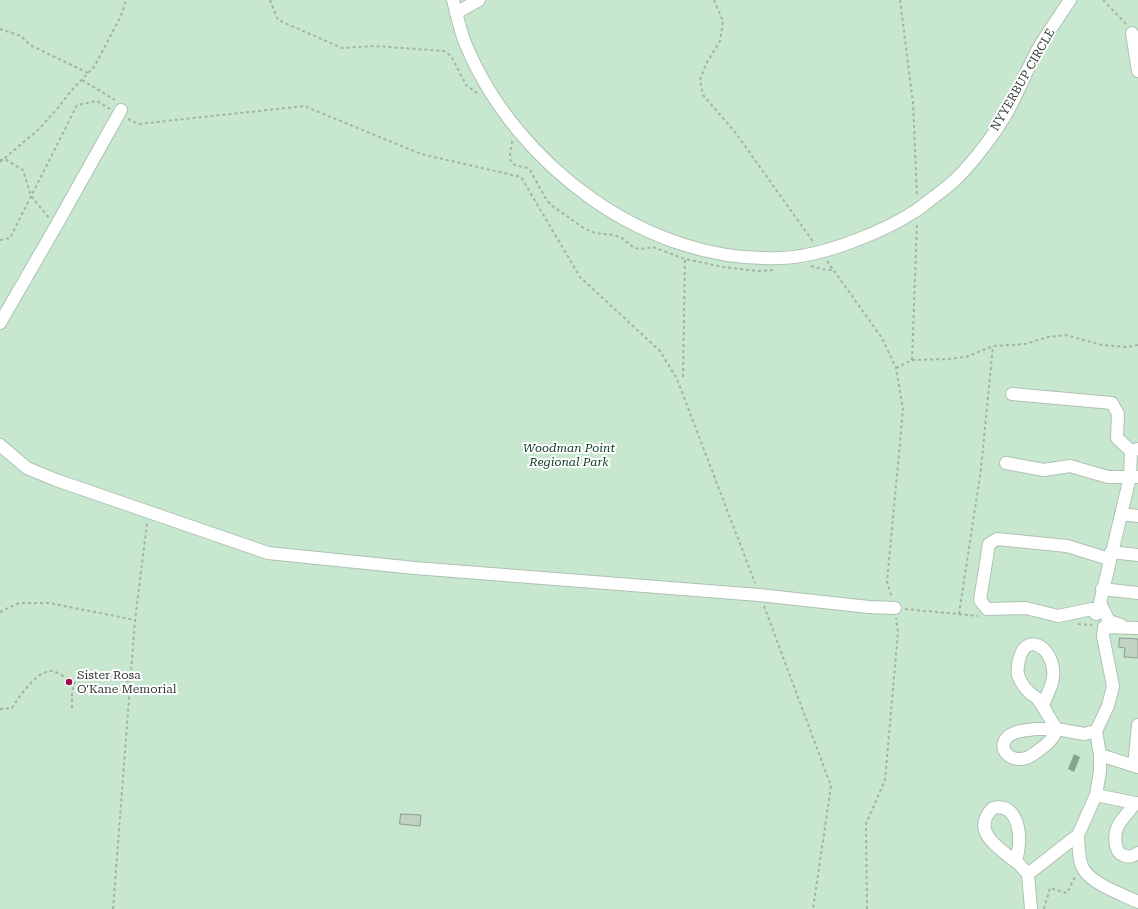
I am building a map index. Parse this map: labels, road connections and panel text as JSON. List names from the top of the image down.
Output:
{
  "streets": {
    "street": ["NYYERBUP CIRCLE"]
  },
  "parks": ["Woodman Point Regional Park"],
  "places": ["Sister Rosa O'Kane Memorial"]
}
